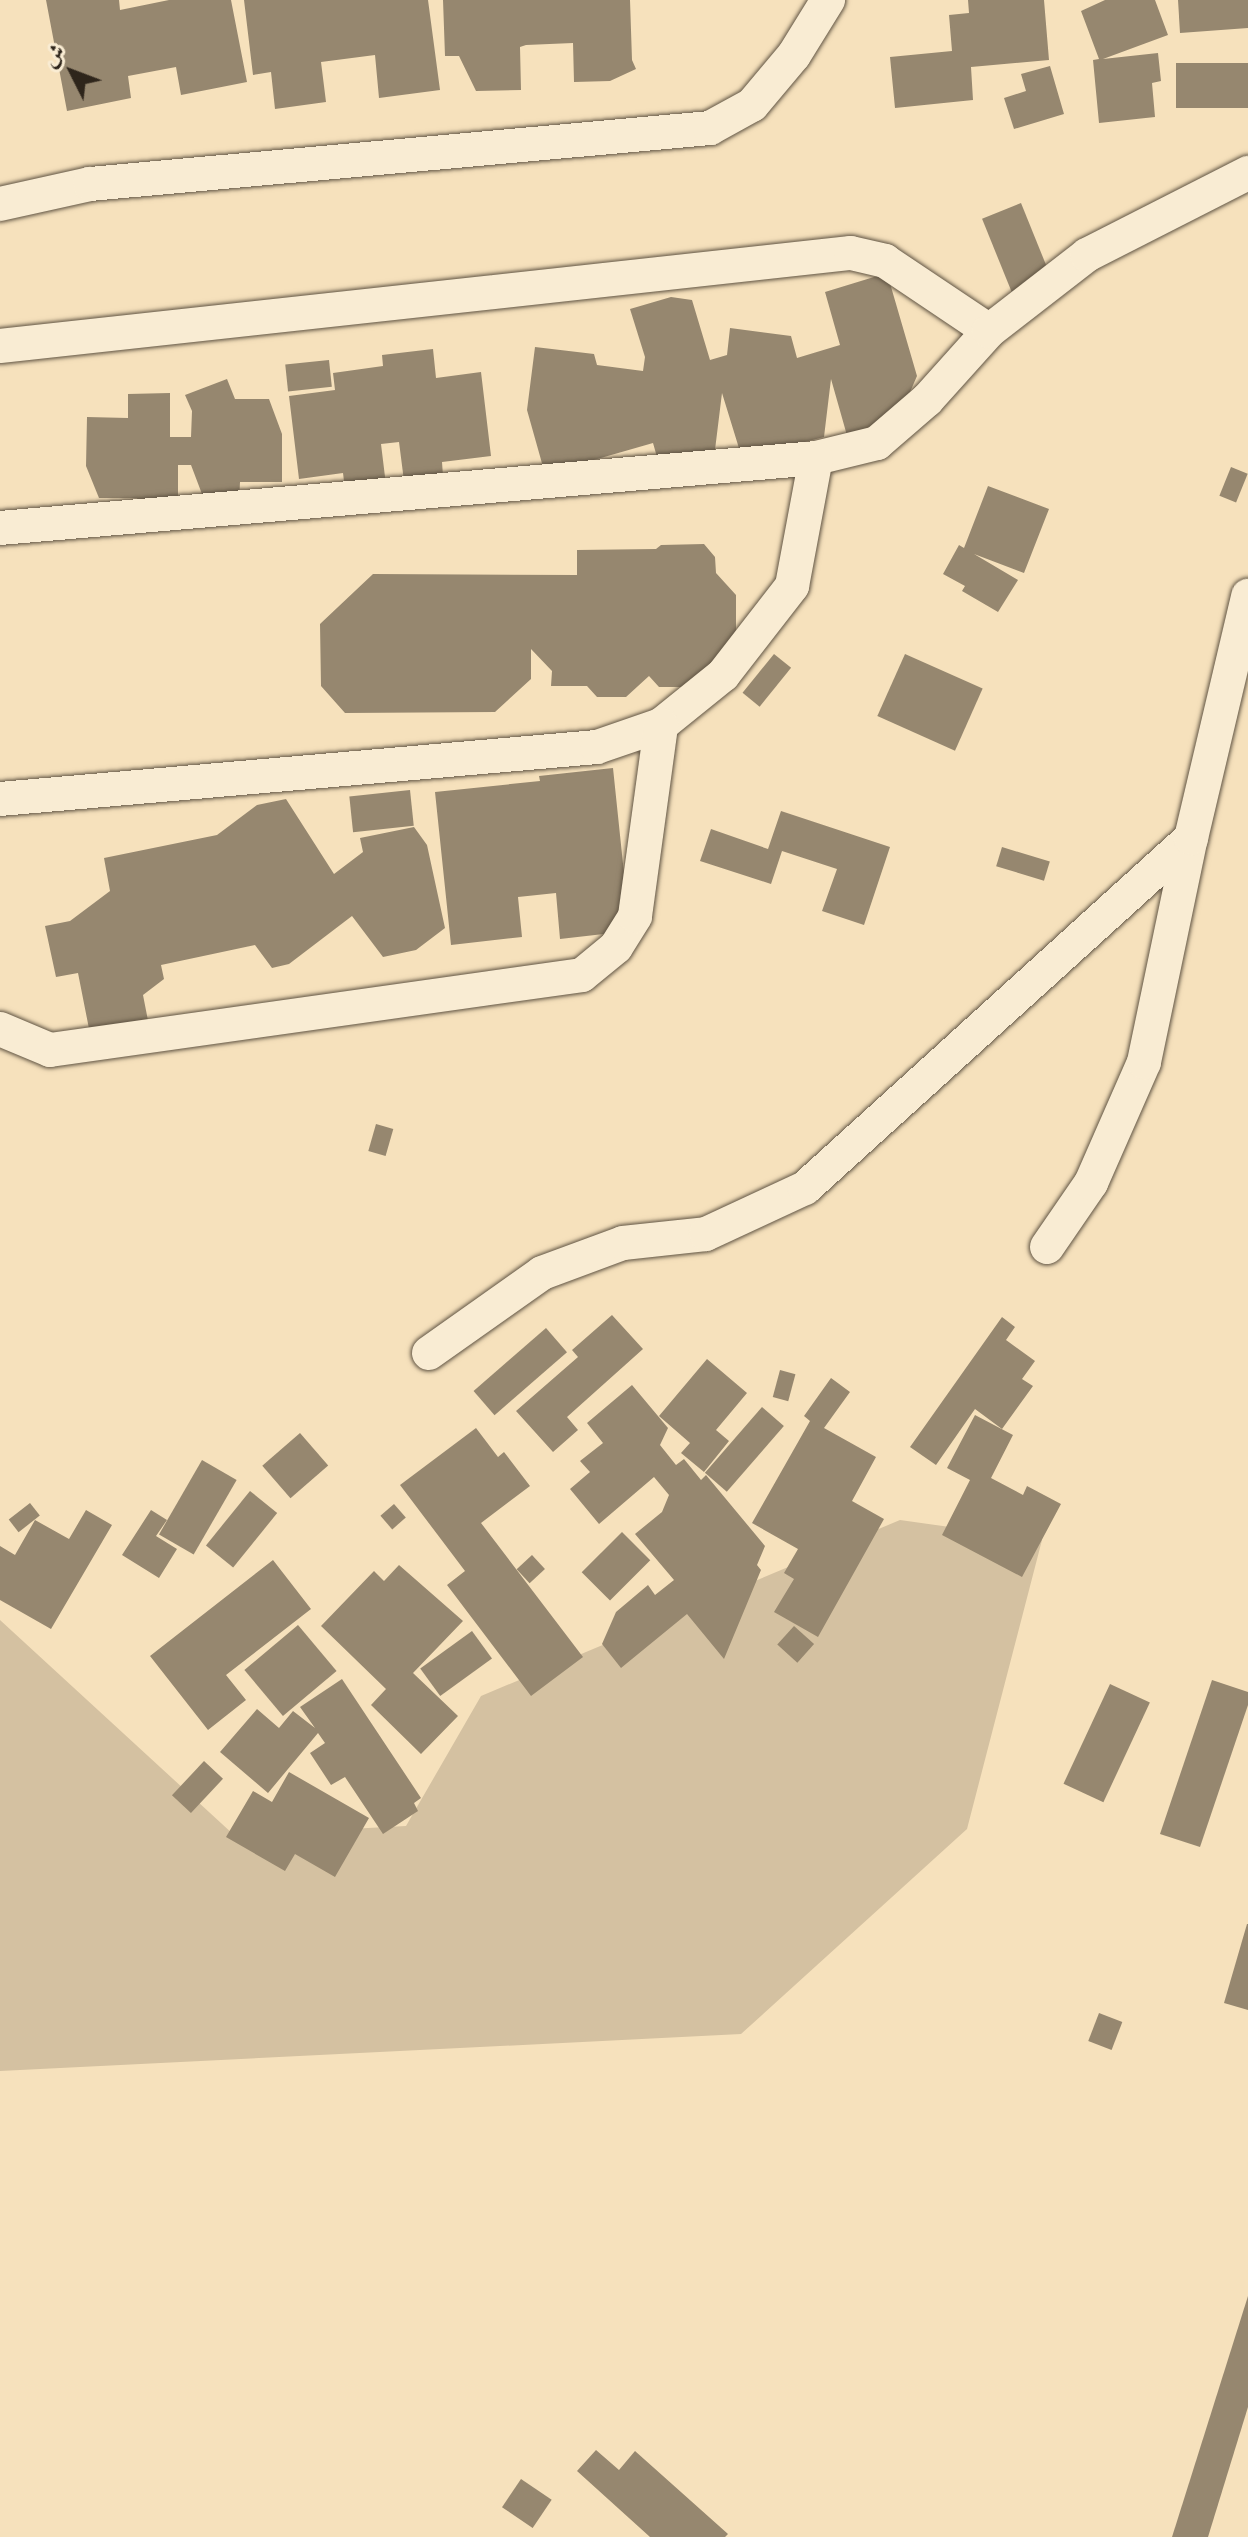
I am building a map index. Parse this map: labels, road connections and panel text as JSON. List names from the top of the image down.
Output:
{
  "north": "top left"
}
